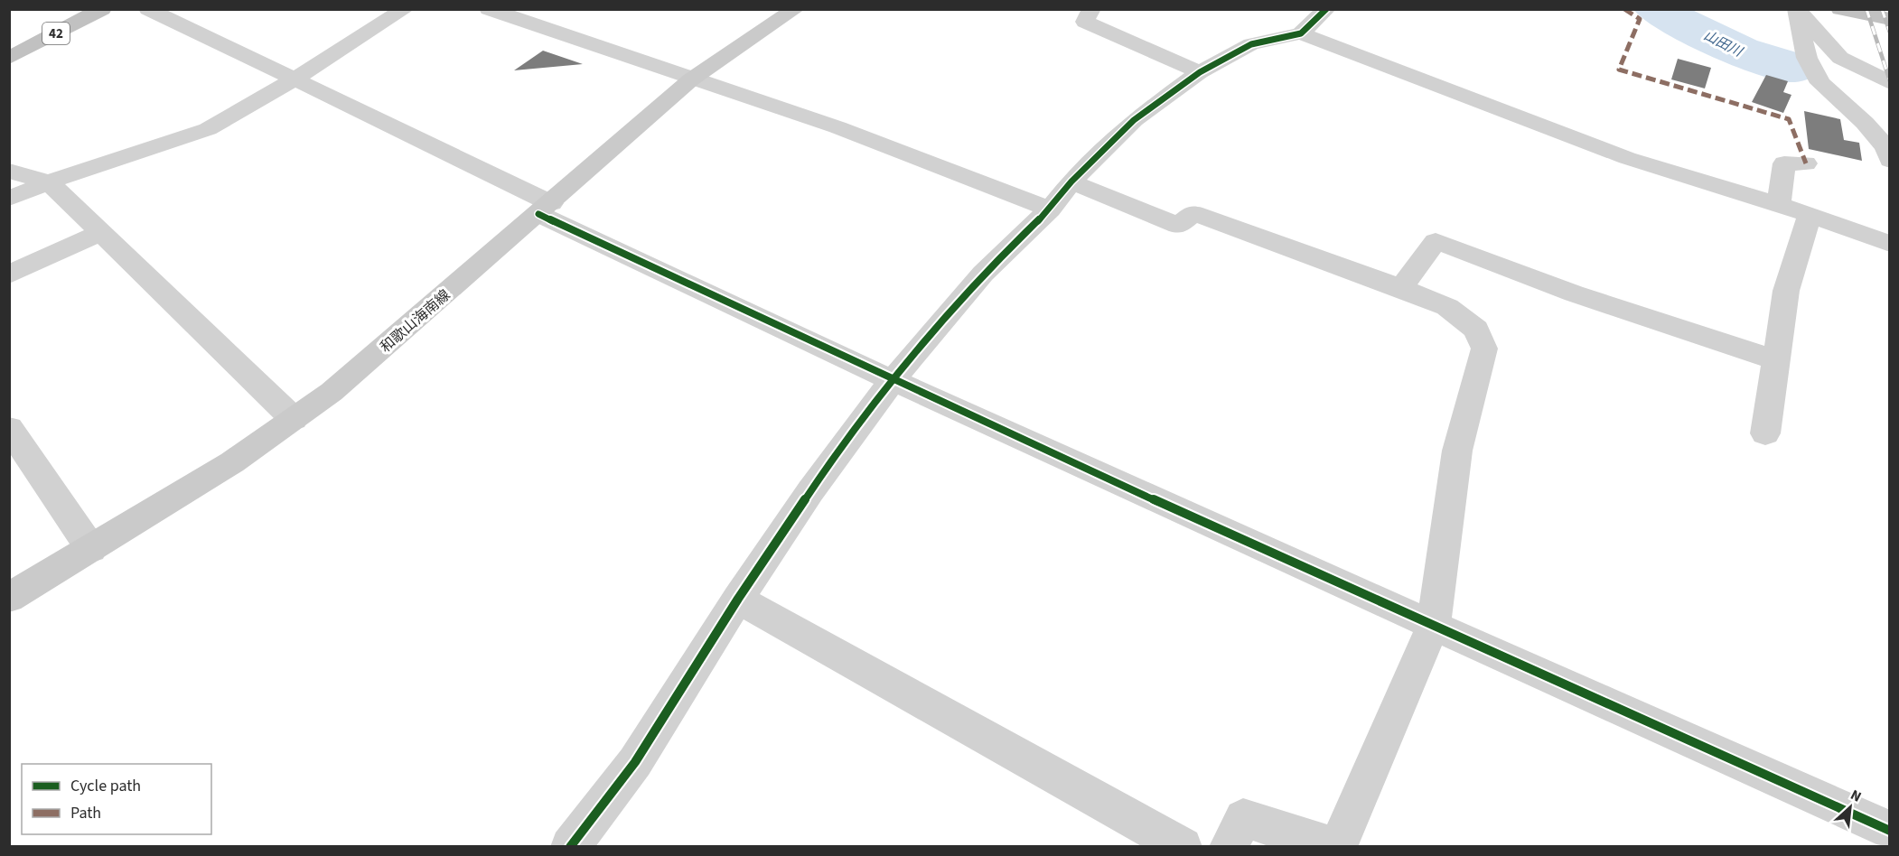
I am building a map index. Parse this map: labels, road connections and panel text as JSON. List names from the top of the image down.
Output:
{
  "streets": {
    "highway": ["42"],
    "main road": ["和歌山海南線"]
  },
  "water": ["山田川"],
  "legend": ["Cycle path", "Path"],
  "north": "top right"
}
